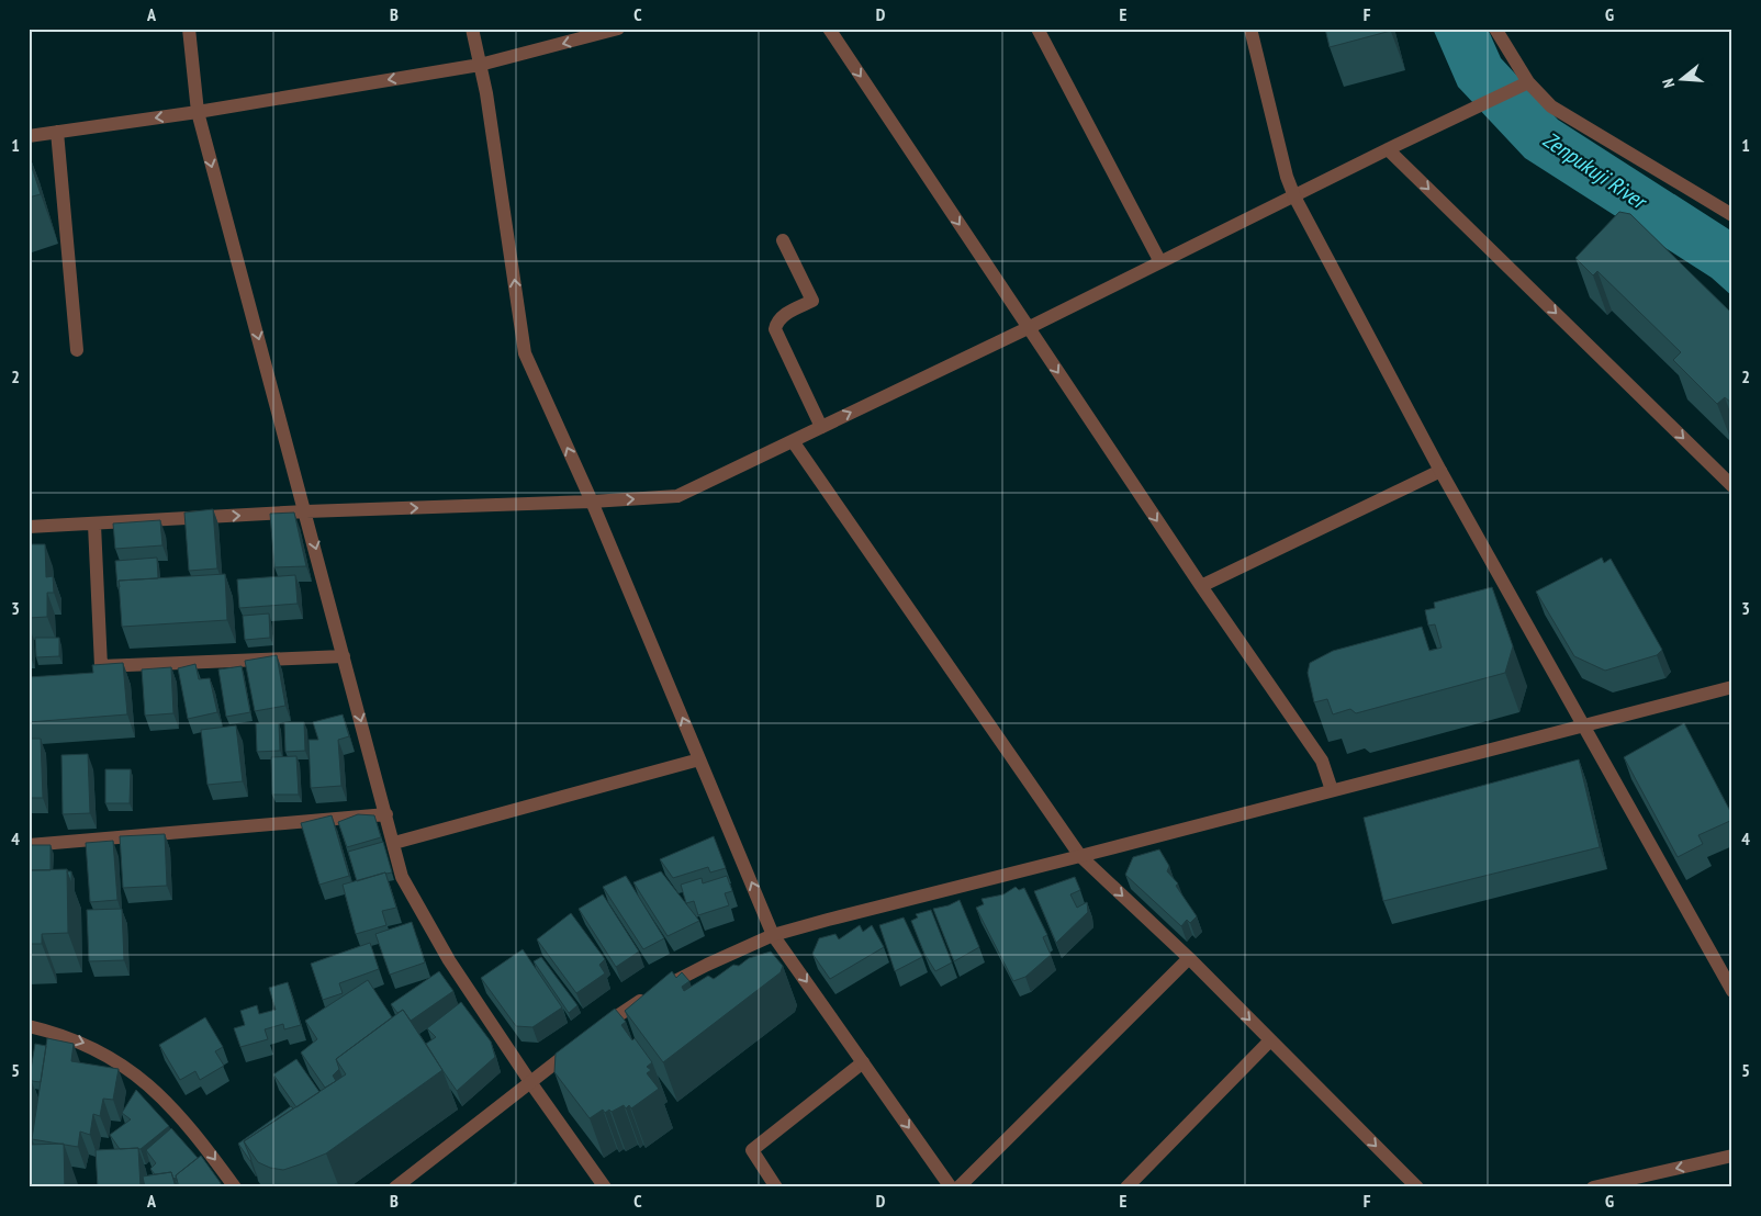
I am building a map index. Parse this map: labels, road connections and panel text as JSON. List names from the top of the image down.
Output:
{
  "water": ["Zenpukuji River"],
  "north": "left",
  "grid": {
    "columns": [
      "A",
      "B",
      "C",
      "D",
      "E",
      "F",
      "G"
    ],
    "rows": [
      "1",
      "2",
      "3",
      "4",
      "5"
    ]
  }
}
